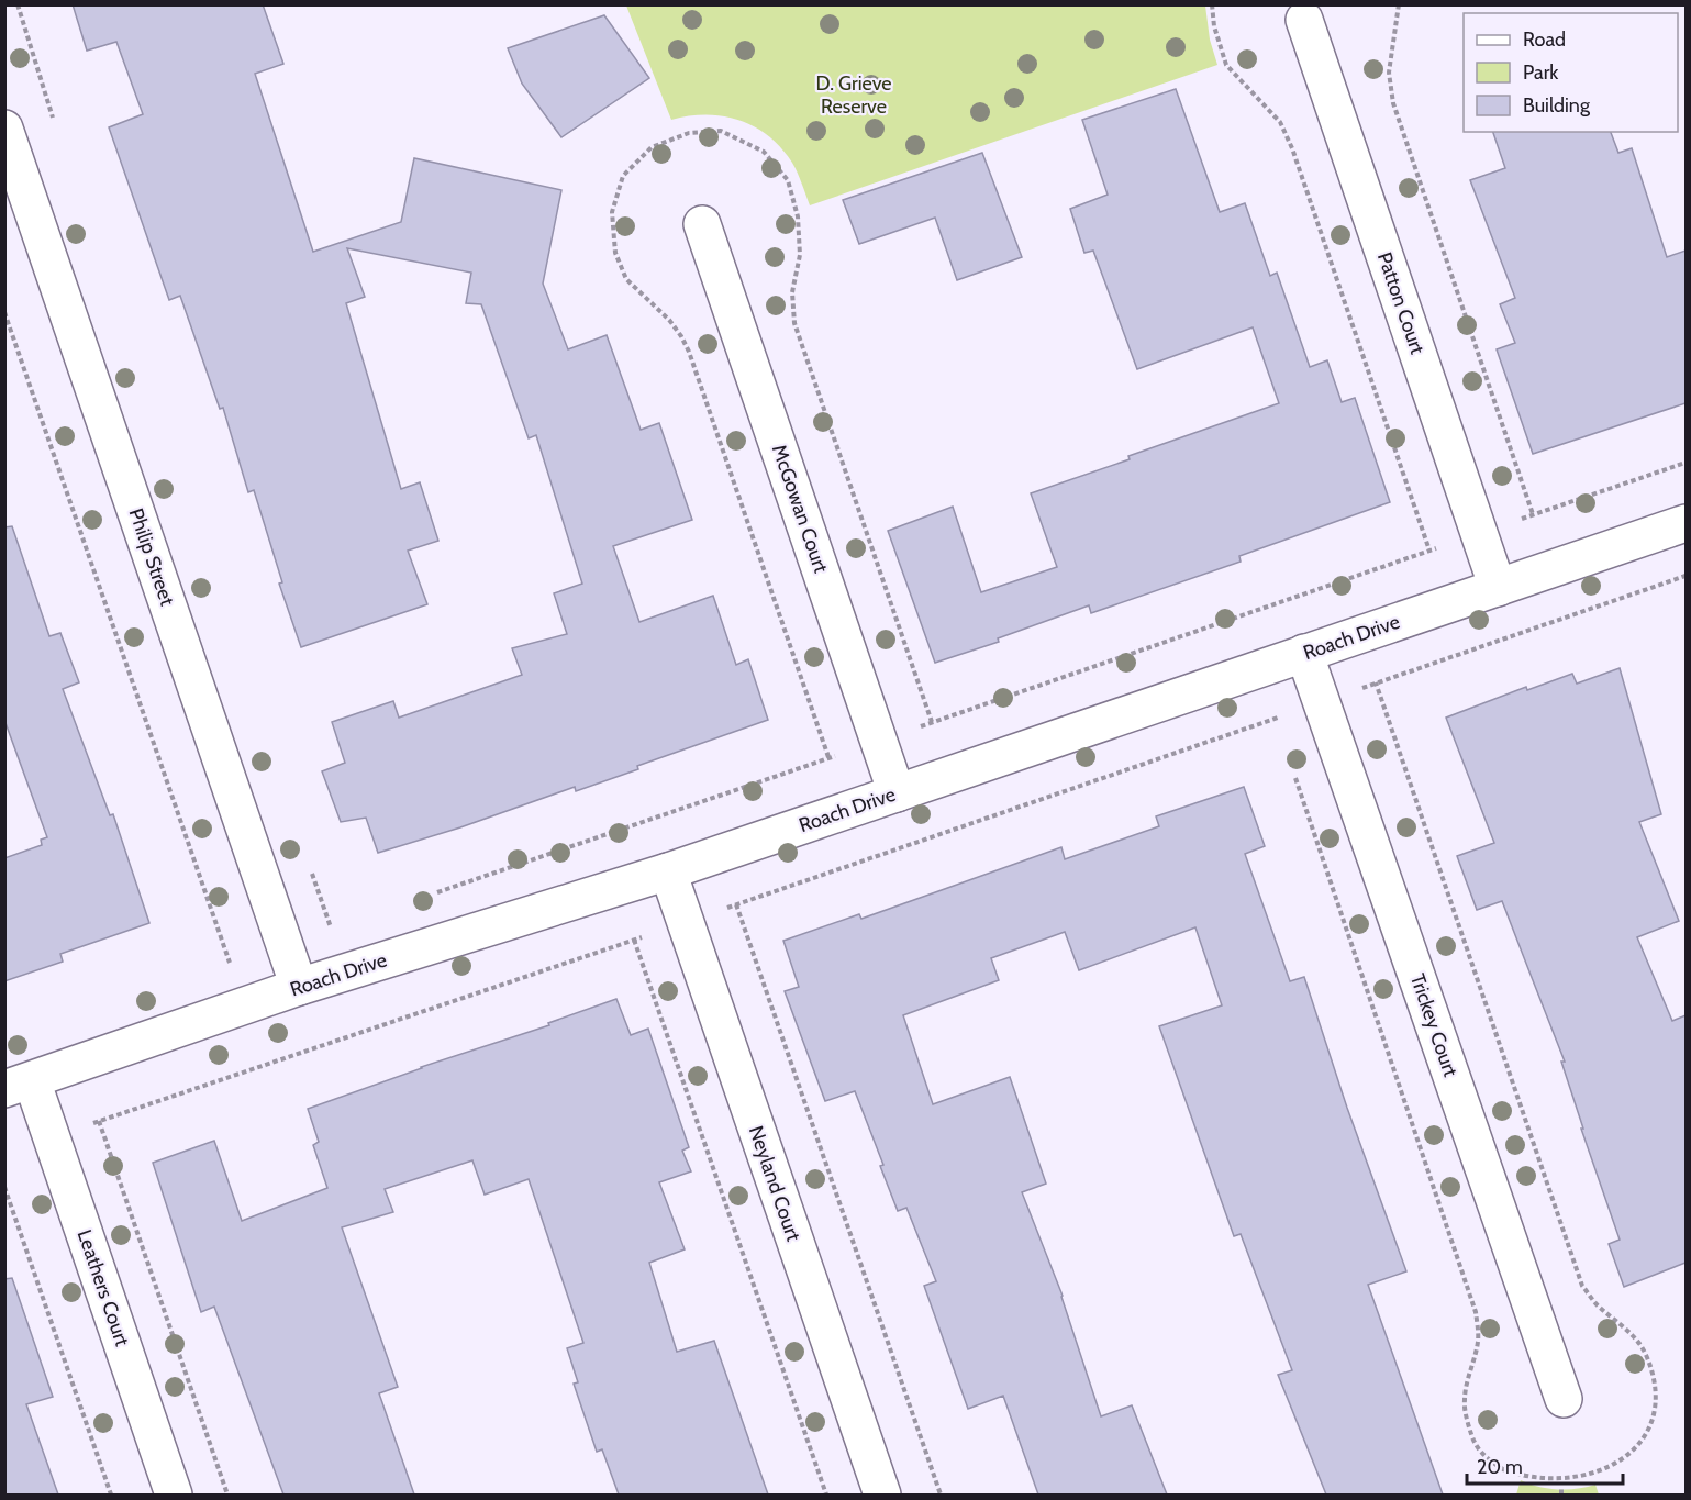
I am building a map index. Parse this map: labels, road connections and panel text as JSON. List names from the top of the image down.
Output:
{
  "streets": {
    "street": [
      "Patton Court",
      "McGowan Court",
      "Philip Street",
      "Roach Drive",
      "Trickey Court",
      "Neyland Court",
      "Leathers Court"
    ]
  },
  "crossings": [
    ["Patton Court", "Roach Drive"],
    ["McGowan Court", "Roach Drive"],
    ["Philip Street", "Roach Drive"],
    ["Roach Drive", "Trickey Court"],
    ["Roach Drive", "Neyland Court"],
    ["Roach Drive", "Leathers Court"]
  ],
  "parks": ["D. Grieve Reserve"],
  "legend": ["Road", "Park", "Building"],
  "scale_bar": "20 m"
}
